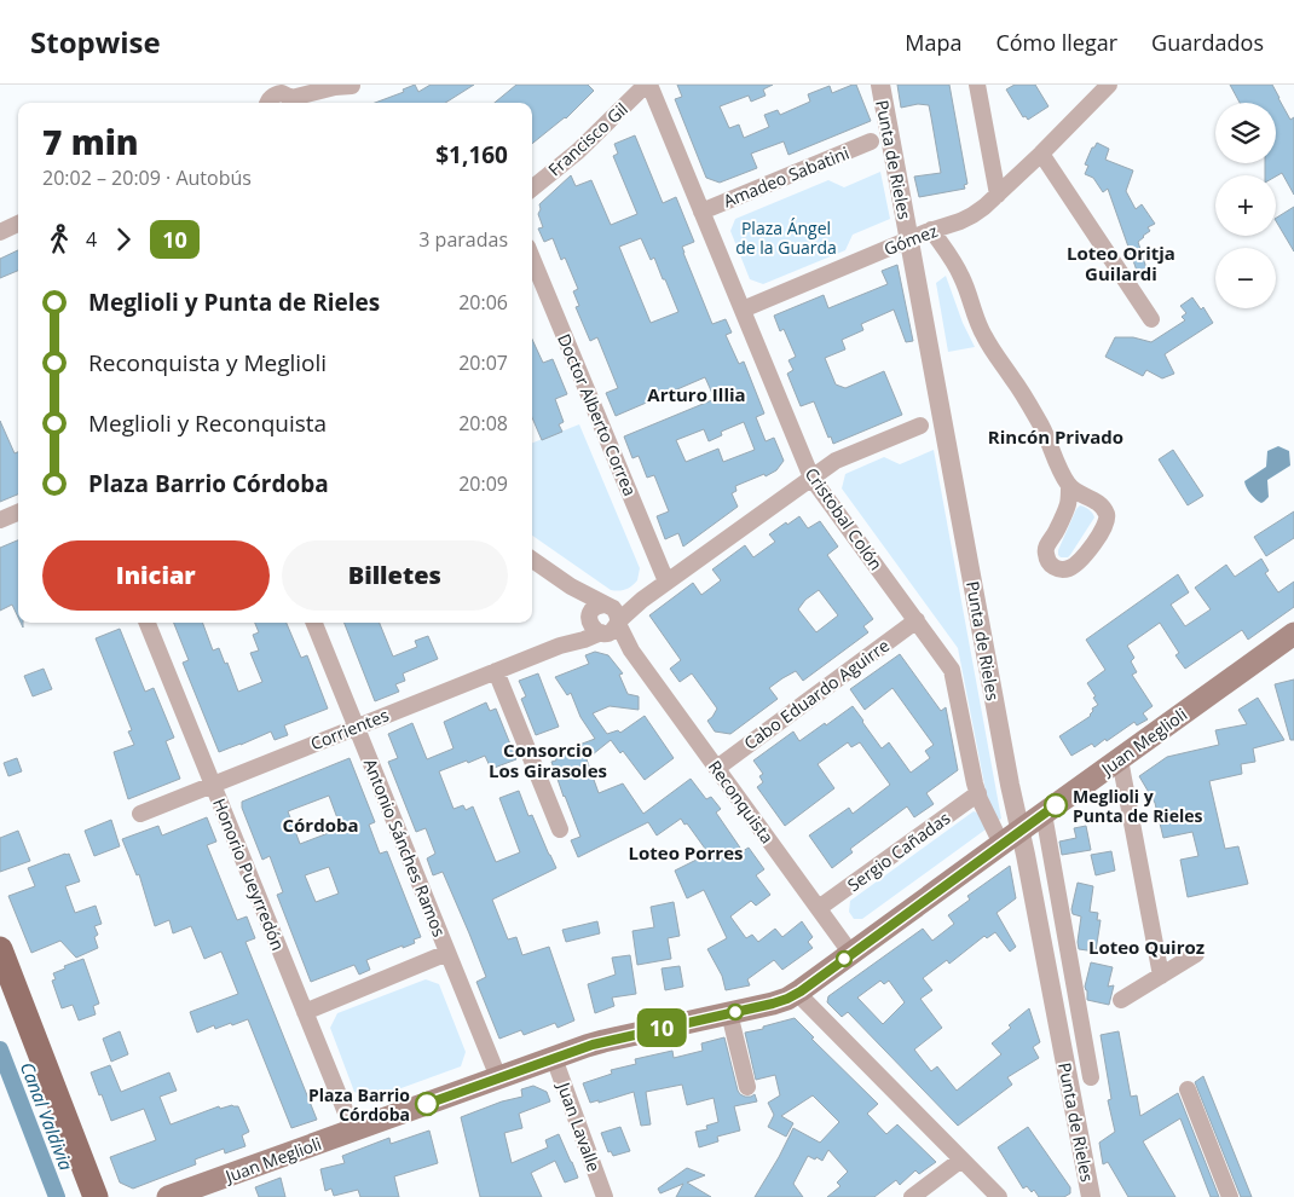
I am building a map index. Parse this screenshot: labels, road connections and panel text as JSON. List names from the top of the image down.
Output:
{
  "streets": {
    "main road": ["Juan Meglioli"],
    "street": [
      "Francisco Gil",
      "Punta de Rieles",
      "Amadeo Sabatini",
      "Gómez",
      "Doctor Alberto Correa",
      "Cristobal Colón",
      "Cabo Eduardo Aguirre",
      "Corrientes",
      "Reconquista",
      "Antonio Sánches Ramos",
      "Sergio Cañadas",
      "Honorio Pueyrredón",
      "Juan Lavalle"
    ]
  },
  "crossings": [
    ["Francisco Gil", "Cristobal Colón"],
    ["Punta de Rieles", "Gómez"],
    ["Punta de Rieles", "Juan Meglioli"],
    ["Amadeo Sabatini", "Cristobal Colón"],
    ["Gómez", "Cristobal Colón"],
    ["Doctor Alberto Correa", "Corrientes"],
    ["Cristobal Colón", "Cabo Eduardo Aguirre"],
    ["Cristobal Colón", "Corrientes"],
    ["Cristobal Colón", "Juan Meglioli"],
    ["Cristobal Colón", "Sergio Cañadas"],
    ["Cabo Eduardo Aguirre", "Reconquista"],
    ["Corrientes", "Reconquista"],
    ["Corrientes", "Antonio Sánches Ramos"],
    ["Corrientes", "Honorio Pueyrredón"],
    ["Juan Meglioli", "Reconquista"],
    ["Juan Meglioli", "Antonio Sánches Ramos"],
    ["Juan Meglioli", "Honorio Pueyrredón"],
    ["Juan Meglioli", "Juan Lavalle"],
    ["Reconquista", "Sergio Cañadas"]
  ],
  "districts": [
    "Loteo Oritja Guilardi",
    "Arturo Illia",
    "Rincón Privado",
    "Consorcio Los Girasoles",
    "Córdoba",
    "Loteo Porres",
    "Loteo Quiroz"
  ],
  "water": ["Canal Valdivia"],
  "parks": ["Plaza Ángel de la Guarda"],
  "places": ["Meglioli y Punta de Rieles", "Plaza Barrio Córdoba"],
  "lines": ["bus line 10"],
  "page": {
    "header": "Stopwise",
    "nav": ["Mapa", "Cómo llegar", "Guardados"],
    "on_map": "10",
    "map_buttons": ["+", "−"],
    "heading": ["7 min", "20:02 – 20:09 · Autobús", "$1,160"],
    "legs": ["4", "10", "3 paradas"],
    "list": [
      {
        "name": "Meglioli y Punta de Rieles",
        "value": "20:06"
      },
      {
        "name": "Reconquista y Meglioli",
        "value": "20:07"
      },
      {
        "name": "Meglioli y Reconquista",
        "value": "20:08"
      },
      {
        "name": "Plaza Barrio Córdoba",
        "value": "20:09"
      }
    ],
    "buttons": ["Iniciar", "Billetes"]
  }
}
